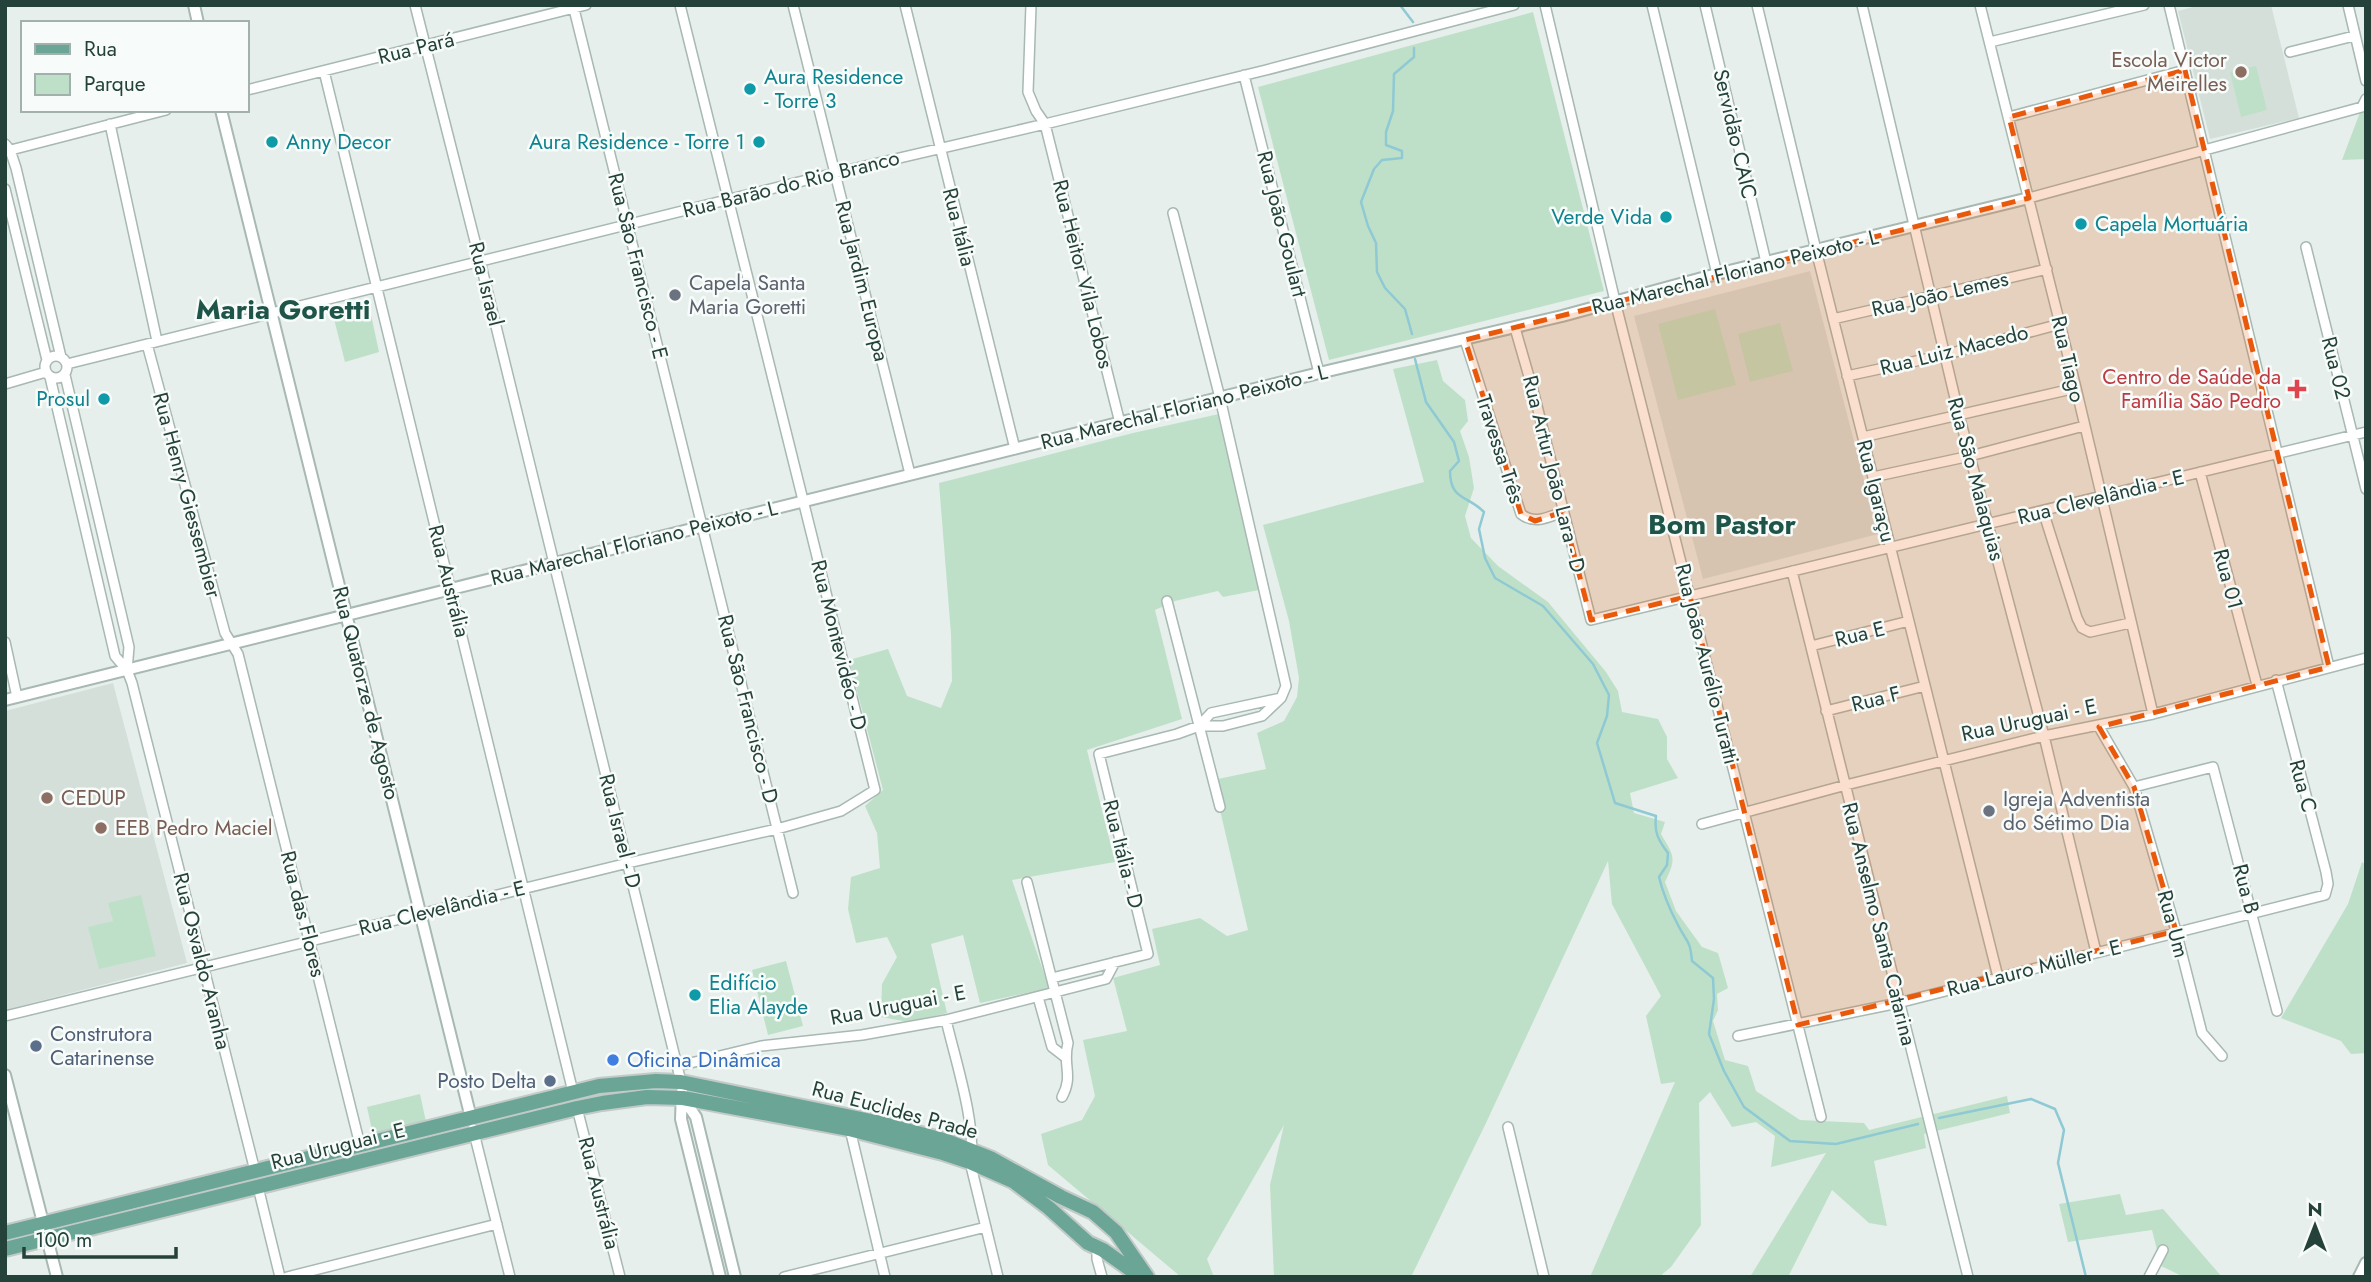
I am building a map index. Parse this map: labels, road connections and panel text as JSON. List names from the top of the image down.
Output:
{
  "streets": {
    "main road": ["Rua Uruguai - E", "Rua Euclides Prade"],
    "street": [
      "Rua Pará",
      "Servidão CAIC",
      "Rua Barão do Rio Branco",
      "Rua João Goulart",
      "Rua Itália",
      "Rua São Francisco - E",
      "Rua Marechal Floriano Peixoto - L",
      "Rua Heitor Vila Lobos",
      "Rua Jardim Europa",
      "Rua Israel",
      "Rua João Lemes",
      "Rua Luiz Macedo",
      "Rua Tiago",
      "Rua 02",
      "Travessa Três",
      "Rua Artur João Lara - D",
      "Rua São Malaquias",
      "Rua Igaraçu",
      "Rua Henry Giessembier",
      "Rua Clevelândia - E",
      "Rua 01",
      "Rua Austrália",
      "Rua E",
      "Rua Montevidéo - D",
      "Rua João Aurélio Turatti",
      "Rua Quatorze de Agosto",
      "Rua F",
      "Rua São Francisco - D",
      "Rua C",
      "Rua Israel - D",
      "Rua Itália - D",
      "Rua B",
      "Rua das Flores",
      "Rua Anselmo Santa Catarina",
      "Rua Um",
      "Rua Osvaldo Aranha",
      "Rua Lauro Müller - E"
    ]
  },
  "crossings": [
    ["Rua Pará", "Rua São Francisco - E"],
    ["Rua Pará", "Rua Israel"],
    ["Rua Pará", "Rua Austrália"],
    ["Servidão CAIC", "Rua Marechal Floriano Peixoto - L"],
    ["Rua Barão do Rio Branco", "Rua João Goulart"],
    ["Rua Barão do Rio Branco", "Rua Itália"],
    ["Rua Barão do Rio Branco", "Rua São Francisco - E"],
    ["Rua Barão do Rio Branco", "Rua Heitor Vila Lobos"],
    ["Rua Barão do Rio Branco", "Rua Jardim Europa"],
    ["Rua Barão do Rio Branco", "Rua Israel"],
    ["Rua Barão do Rio Branco", "Rua Henry Giessembier"],
    ["Rua Barão do Rio Branco", "Rua Austrália"],
    ["Rua Barão do Rio Branco", "Rua Montevidéo - D"],
    ["Rua Barão do Rio Branco", "Rua Quatorze de Agosto"],
    ["Rua Barão do Rio Branco", "Rua Osvaldo Aranha"],
    ["Rua João Goulart", "Rua Marechal Floriano Peixoto - L"],
    ["Rua Itália", "Rua Marechal Floriano Peixoto - L"],
    ["Rua São Francisco - E", "Rua Marechal Floriano Peixoto - L"],
    ["Rua São Francisco - E", "Rua São Francisco - D"],
    ["Rua Marechal Floriano Peixoto - L", "Rua Heitor Vila Lobos"],
    ["Rua Marechal Floriano Peixoto - L", "Rua Jardim Europa"],
    ["Rua Marechal Floriano Peixoto - L", "Rua Israel"],
    ["Rua Marechal Floriano Peixoto - L", "Rua Tiago"],
    ["Rua Marechal Floriano Peixoto - L", "Travessa Três"],
    ["Rua Marechal Floriano Peixoto - L", "Rua Artur João Lara - D"],
    ["Rua Marechal Floriano Peixoto - L", "Rua São Malaquias"],
    ["Rua Marechal Floriano Peixoto - L", "Rua Igaraçu"],
    ["Rua Marechal Floriano Peixoto - L", "Rua Henry Giessembier"],
    ["Rua Marechal Floriano Peixoto - L", "Rua Austrália"],
    ["Rua Marechal Floriano Peixoto - L", "Rua Montevidéo - D"],
    ["Rua Marechal Floriano Peixoto - L", "Rua João Aurélio Turatti"],
    ["Rua Marechal Floriano Peixoto - L", "Rua Quatorze de Agosto"],
    ["Rua Marechal Floriano Peixoto - L", "Rua São Francisco - D"],
    ["Rua Marechal Floriano Peixoto - L", "Rua Israel - D"],
    ["Rua Marechal Floriano Peixoto - L", "Rua das Flores"],
    ["Rua Marechal Floriano Peixoto - L", "Rua Osvaldo Aranha"],
    ["Rua Israel", "Rua Israel - D"],
    ["Rua João Lemes", "Rua Tiago"],
    ["Rua João Lemes", "Rua São Malaquias"],
    ["Rua João Lemes", "Rua Igaraçu"],
    ["Rua Luiz Macedo", "Rua Tiago"],
    ["Rua Luiz Macedo", "Rua São Malaquias"],
    ["Rua Luiz Macedo", "Rua Igaraçu"],
    ["Rua Tiago", "Rua Clevelândia - E"],
    ["Rua Tiago", "Rua Uruguai - E"],
    ["Rua 02", "Rua Clevelândia - E"],
    ["Travessa Três", "Rua Artur João Lara - D"],
    ["Rua Artur João Lara - D", "Rua Clevelândia - E"],
    ["Rua São Malaquias", "Rua Clevelândia - E"],
    ["Rua São Malaquias", "Rua Uruguai - E"],
    ["Rua São Malaquias", "Rua Lauro Müller - E"],
    ["Rua Igaraçu", "Rua Clevelândia - E"],
    ["Rua Igaraçu", "Rua E"],
    ["Rua Igaraçu", "Rua F"],
    ["Rua Igaraçu", "Rua Uruguai - E"],
    ["Rua Igaraçu", "Rua Lauro Müller - E"],
    ["Rua Henry Giessembier", "Rua das Flores"],
    ["Rua Clevelândia - E", "Rua 01"],
    ["Rua Clevelândia - E", "Rua Austrália"],
    ["Rua Clevelândia - E", "Rua Montevidéo - D"],
    ["Rua Clevelândia - E", "Rua João Aurélio Turatti"],
    ["Rua Clevelândia - E", "Rua Quatorze de Agosto"],
    ["Rua Clevelândia - E", "Rua São Francisco - D"],
    ["Rua Clevelândia - E", "Rua Israel - D"],
    ["Rua Clevelândia - E", "Rua das Flores"],
    ["Rua Clevelândia - E", "Rua Anselmo Santa Catarina"],
    ["Rua Clevelândia - E", "Rua Osvaldo Aranha"],
    ["Rua 01", "Rua Uruguai - E"],
    ["Rua Austrália", "Rua Uruguai - E"],
    ["Rua E", "Rua Anselmo Santa Catarina"],
    ["Rua João Aurélio Turatti", "Rua Uruguai - E"],
    ["Rua João Aurélio Turatti", "Rua Lauro Müller - E"],
    ["Rua Quatorze de Agosto", "Rua Uruguai - E"],
    ["Rua F", "Rua Anselmo Santa Catarina"],
    ["Rua Uruguai - E", "Rua C"],
    ["Rua Uruguai - E", "Rua Israel - D"],
    ["Rua Uruguai - E", "Rua Itália - D"],
    ["Rua Uruguai - E", "Rua das Flores"],
    ["Rua Uruguai - E", "Rua Anselmo Santa Catarina"],
    ["Rua Uruguai - E", "Rua Um"],
    ["Rua Uruguai - E", "Rua Osvaldo Aranha"],
    ["Rua Uruguai - E", "Rua Euclides Prade"],
    ["Rua C", "Rua Lauro Müller - E"],
    ["Rua Israel - D", "Rua Euclides Prade"],
    ["Rua B", "Rua Um"],
    ["Rua B", "Rua Lauro Müller - E"],
    ["Rua Anselmo Santa Catarina", "Rua Lauro Müller - E"],
    ["Rua Um", "Rua Lauro Müller - E"]
  ],
  "districts": ["Maria Goretti", "Bom Pastor"],
  "places": {
    "other": [
      "Escola Victor Meirelles",
      "Aura Residence - Torre 3",
      "Anny Decor",
      "Aura Residence - Torre 1",
      "Verde Vida",
      "Capela Mortuária",
      "Capela Santa Maria Goretti",
      "Prosul",
      "CEDUP",
      "Igreja Adventista do Sétimo Dia",
      "EEB Pedro Maciel",
      "Edifício Elia Alayde",
      "Construtora Catarinense",
      "Oficina Dinâmica",
      "Posto Delta"
    ],
    "health": ["Centro de Saúde da Família São Pedro"]
  },
  "legend": ["Rua", "Parque"],
  "scale_bar": "100 m",
  "north": "top"
}
